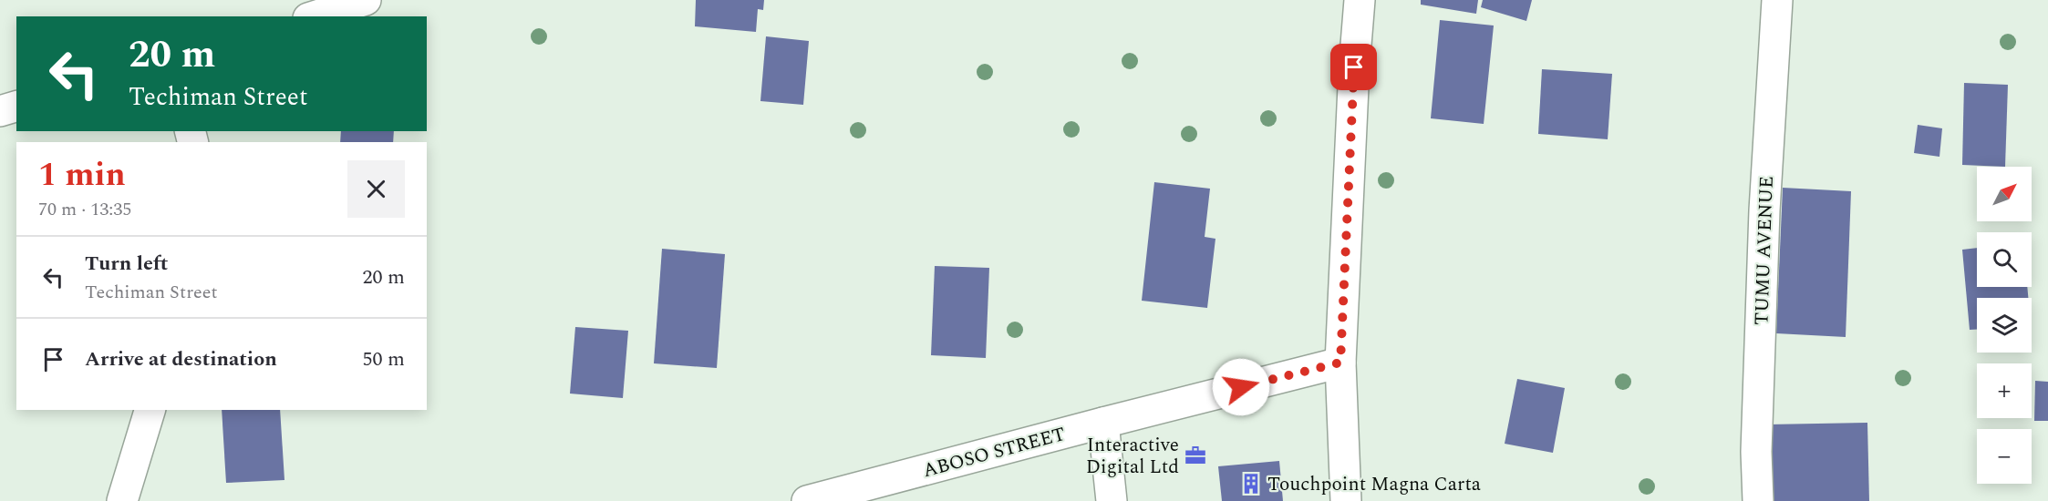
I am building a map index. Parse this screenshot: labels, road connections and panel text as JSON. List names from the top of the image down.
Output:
{
  "streets": {
    "street": ["TUMU AVENUE", "ABOSO STREET"]
  },
  "places": {
    "office": ["Interactive Digital Ltd"],
    "building": ["Touchpoint Magna Carta"]
  },
  "north": "top right",
  "page": {
    "turn": ["20 m", "Techiman Street"],
    "heading": ["1 min", "70 m · 13:35"],
    "map_buttons": ["+", "−"],
    "list": [
      {
        "name": "Turn left",
        "note": "Techiman Street",
        "value": "20 m"
      },
      {
        "name": "Arrive at destination",
        "value": "50 m"
      }
    ]
  }
}
